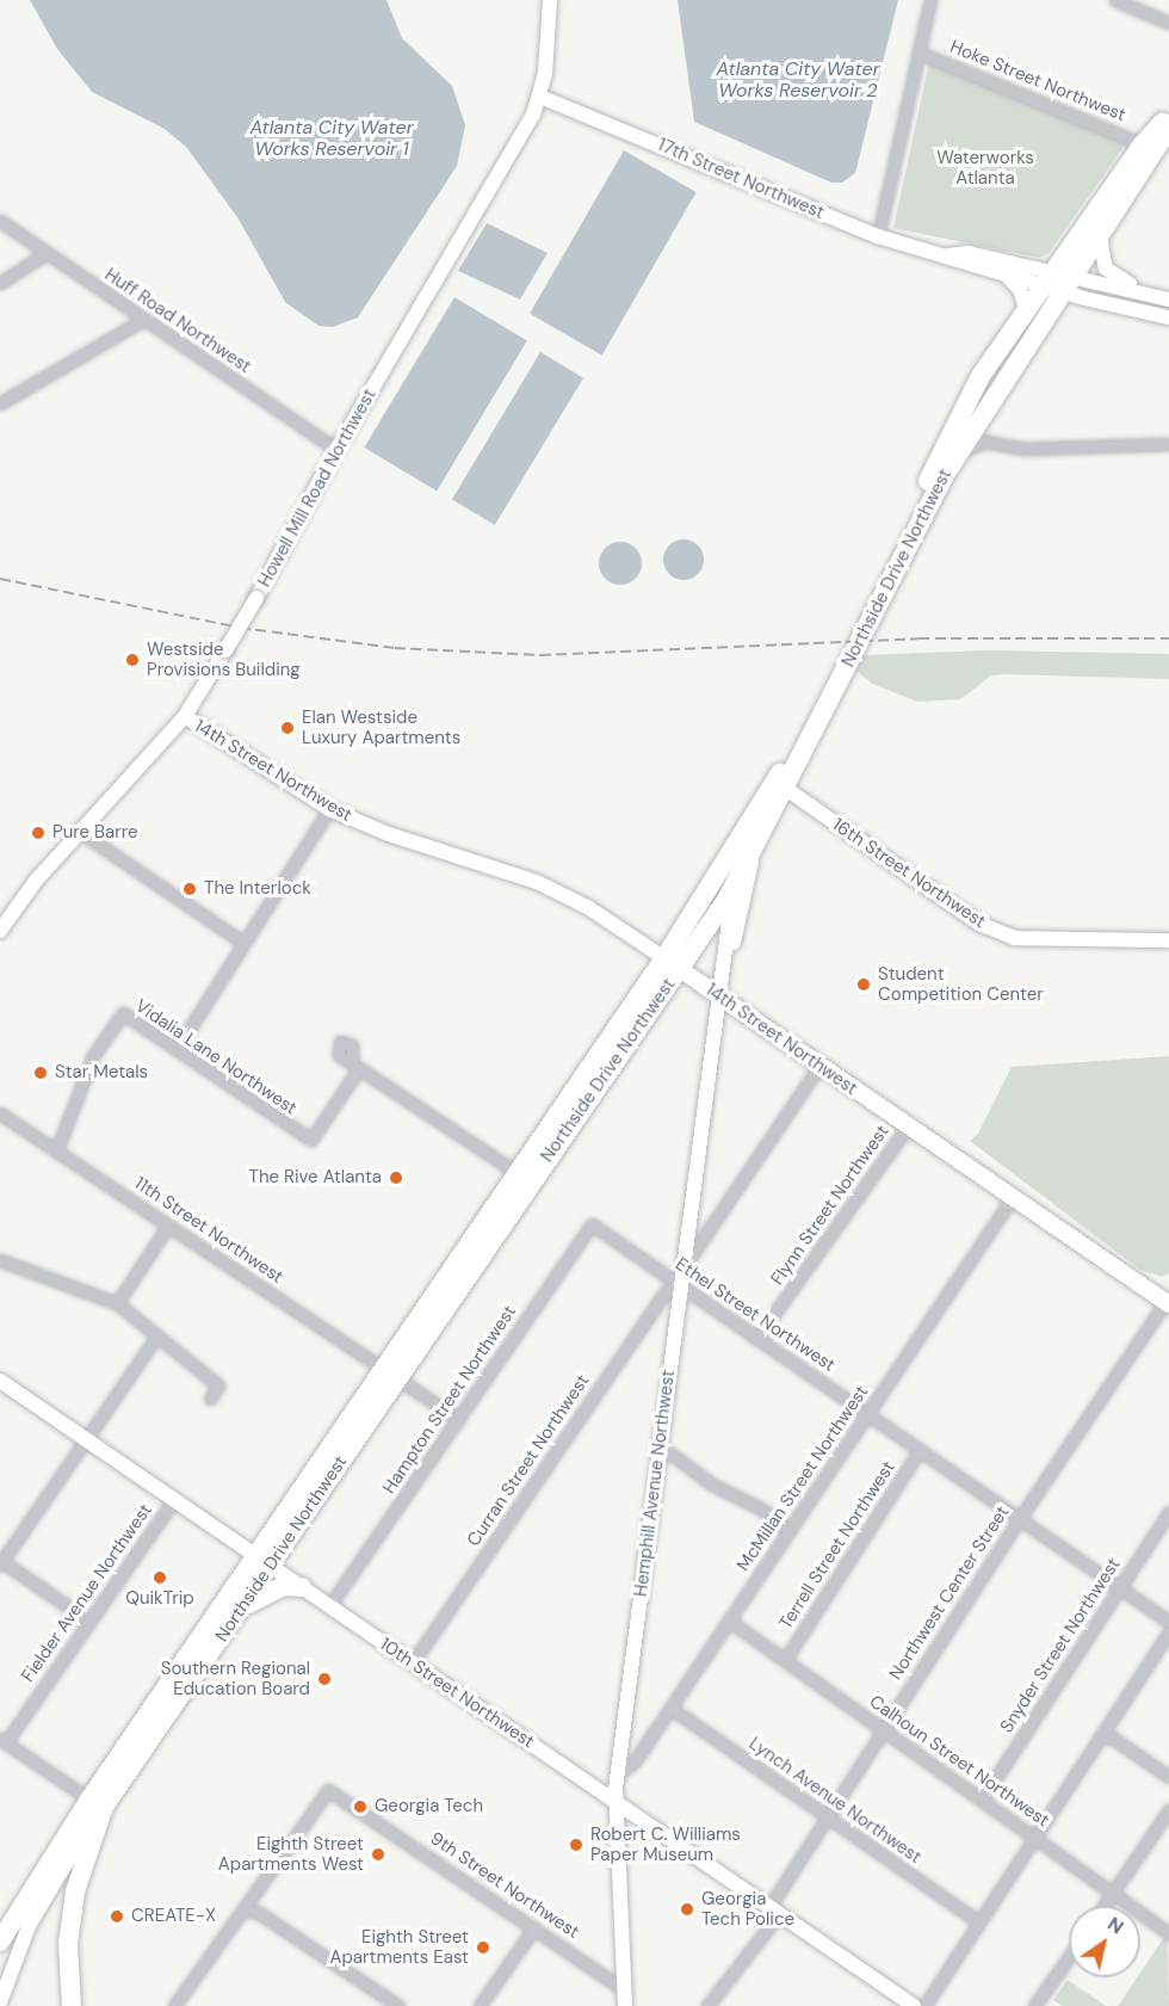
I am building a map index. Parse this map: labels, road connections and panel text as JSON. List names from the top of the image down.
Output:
{
  "streets": {
    "highway": ["Northside Drive Northwest"],
    "main road": ["14th Street Northwest"],
    "street": [
      "Hoke Street Northwest",
      "17th Street Northwest",
      "Huff Road Northwest",
      "Howell Mill Road Northwest",
      "16th Street Northwest",
      "Vidalia Lane Northwest",
      "Flynn Street Northwest",
      "11th Street Northwest",
      "Ethel Street Northwest",
      "Hampton Street Northwest",
      "Curran Street Northwest",
      "McMillan Street Northwest",
      "Hemphill Avenue Northwest",
      "Terrell Street Northwest",
      "Fielder Avenue Northwest",
      "Northwest Center Street",
      "Snyder Street Northwest",
      "10th Street Northwest",
      "Calhoun Street Northwest",
      "Lynch Avenue Northwest",
      "9th Street Northwest"
    ]
  },
  "crossings": [
    ["Hoke Street Northwest", "Northside Drive Northwest"],
    ["17th Street Northwest", "Howell Mill Road Northwest"],
    ["17th Street Northwest", "Northside Drive Northwest"],
    ["Huff Road Northwest", "Howell Mill Road Northwest"],
    ["Howell Mill Road Northwest", "14th Street Northwest"],
    ["Northside Drive Northwest", "14th Street Northwest"],
    ["Northside Drive Northwest", "16th Street Northwest"],
    ["Northside Drive Northwest", "Vidalia Lane Northwest"],
    ["Northside Drive Northwest", "11th Street Northwest"],
    ["Northside Drive Northwest", "Hemphill Avenue Northwest"],
    ["Northside Drive Northwest", "10th Street Northwest"],
    ["14th Street Northwest", "Flynn Street Northwest"],
    ["14th Street Northwest", "McMillan Street Northwest"],
    ["14th Street Northwest", "Hemphill Avenue Northwest"],
    ["14th Street Northwest", "Northwest Center Street"],
    ["Vidalia Lane Northwest", "11th Street Northwest"],
    ["Flynn Street Northwest", "Ethel Street Northwest"],
    ["11th Street Northwest", "Hampton Street Northwest"],
    ["Ethel Street Northwest", "Hampton Street Northwest"],
    ["Ethel Street Northwest", "Curran Street Northwest"],
    ["Ethel Street Northwest", "McMillan Street Northwest"],
    ["Ethel Street Northwest", "Hemphill Avenue Northwest"],
    ["Ethel Street Northwest", "Terrell Street Northwest"],
    ["Ethel Street Northwest", "Northwest Center Street"],
    ["Ethel Street Northwest", "Snyder Street Northwest"],
    ["Hampton Street Northwest", "10th Street Northwest"],
    ["Curran Street Northwest", "Hemphill Avenue Northwest"],
    ["Curran Street Northwest", "10th Street Northwest"],
    ["McMillan Street Northwest", "Hemphill Avenue Northwest"],
    ["McMillan Street Northwest", "Calhoun Street Northwest"],
    ["McMillan Street Northwest", "Lynch Avenue Northwest"],
    ["Hemphill Avenue Northwest", "10th Street Northwest"],
    ["Hemphill Avenue Northwest", "9th Street Northwest"],
    ["Terrell Street Northwest", "Calhoun Street Northwest"],
    ["Fielder Avenue Northwest", "10th Street Northwest"],
    ["Northwest Center Street", "10th Street Northwest"],
    ["Northwest Center Street", "Calhoun Street Northwest"],
    ["Northwest Center Street", "Lynch Avenue Northwest"],
    ["Snyder Street Northwest", "Calhoun Street Northwest"]
  ],
  "water": ["Atlanta City Water Works Reservoir 2", "Atlanta City Water Works Reservoir 1"],
  "parks": ["Waterworks Atlanta"],
  "places": [
    "Westside Provisions Building",
    "Elan Westside Luxury Apartments",
    "Pure Barre",
    "The Interlock",
    "Student Competition Center",
    "Star Metals",
    "The Rive Atlanta",
    "QuikTrip",
    "Southern Regional Education Board",
    "Georgia Tech",
    "Robert C. Williams Paper Museum",
    "Eighth Street Apartments West",
    "Georgia Tech Police",
    "CREATE-X",
    "Eighth Street Apartments East"
  ],
  "north": "top right"
}
